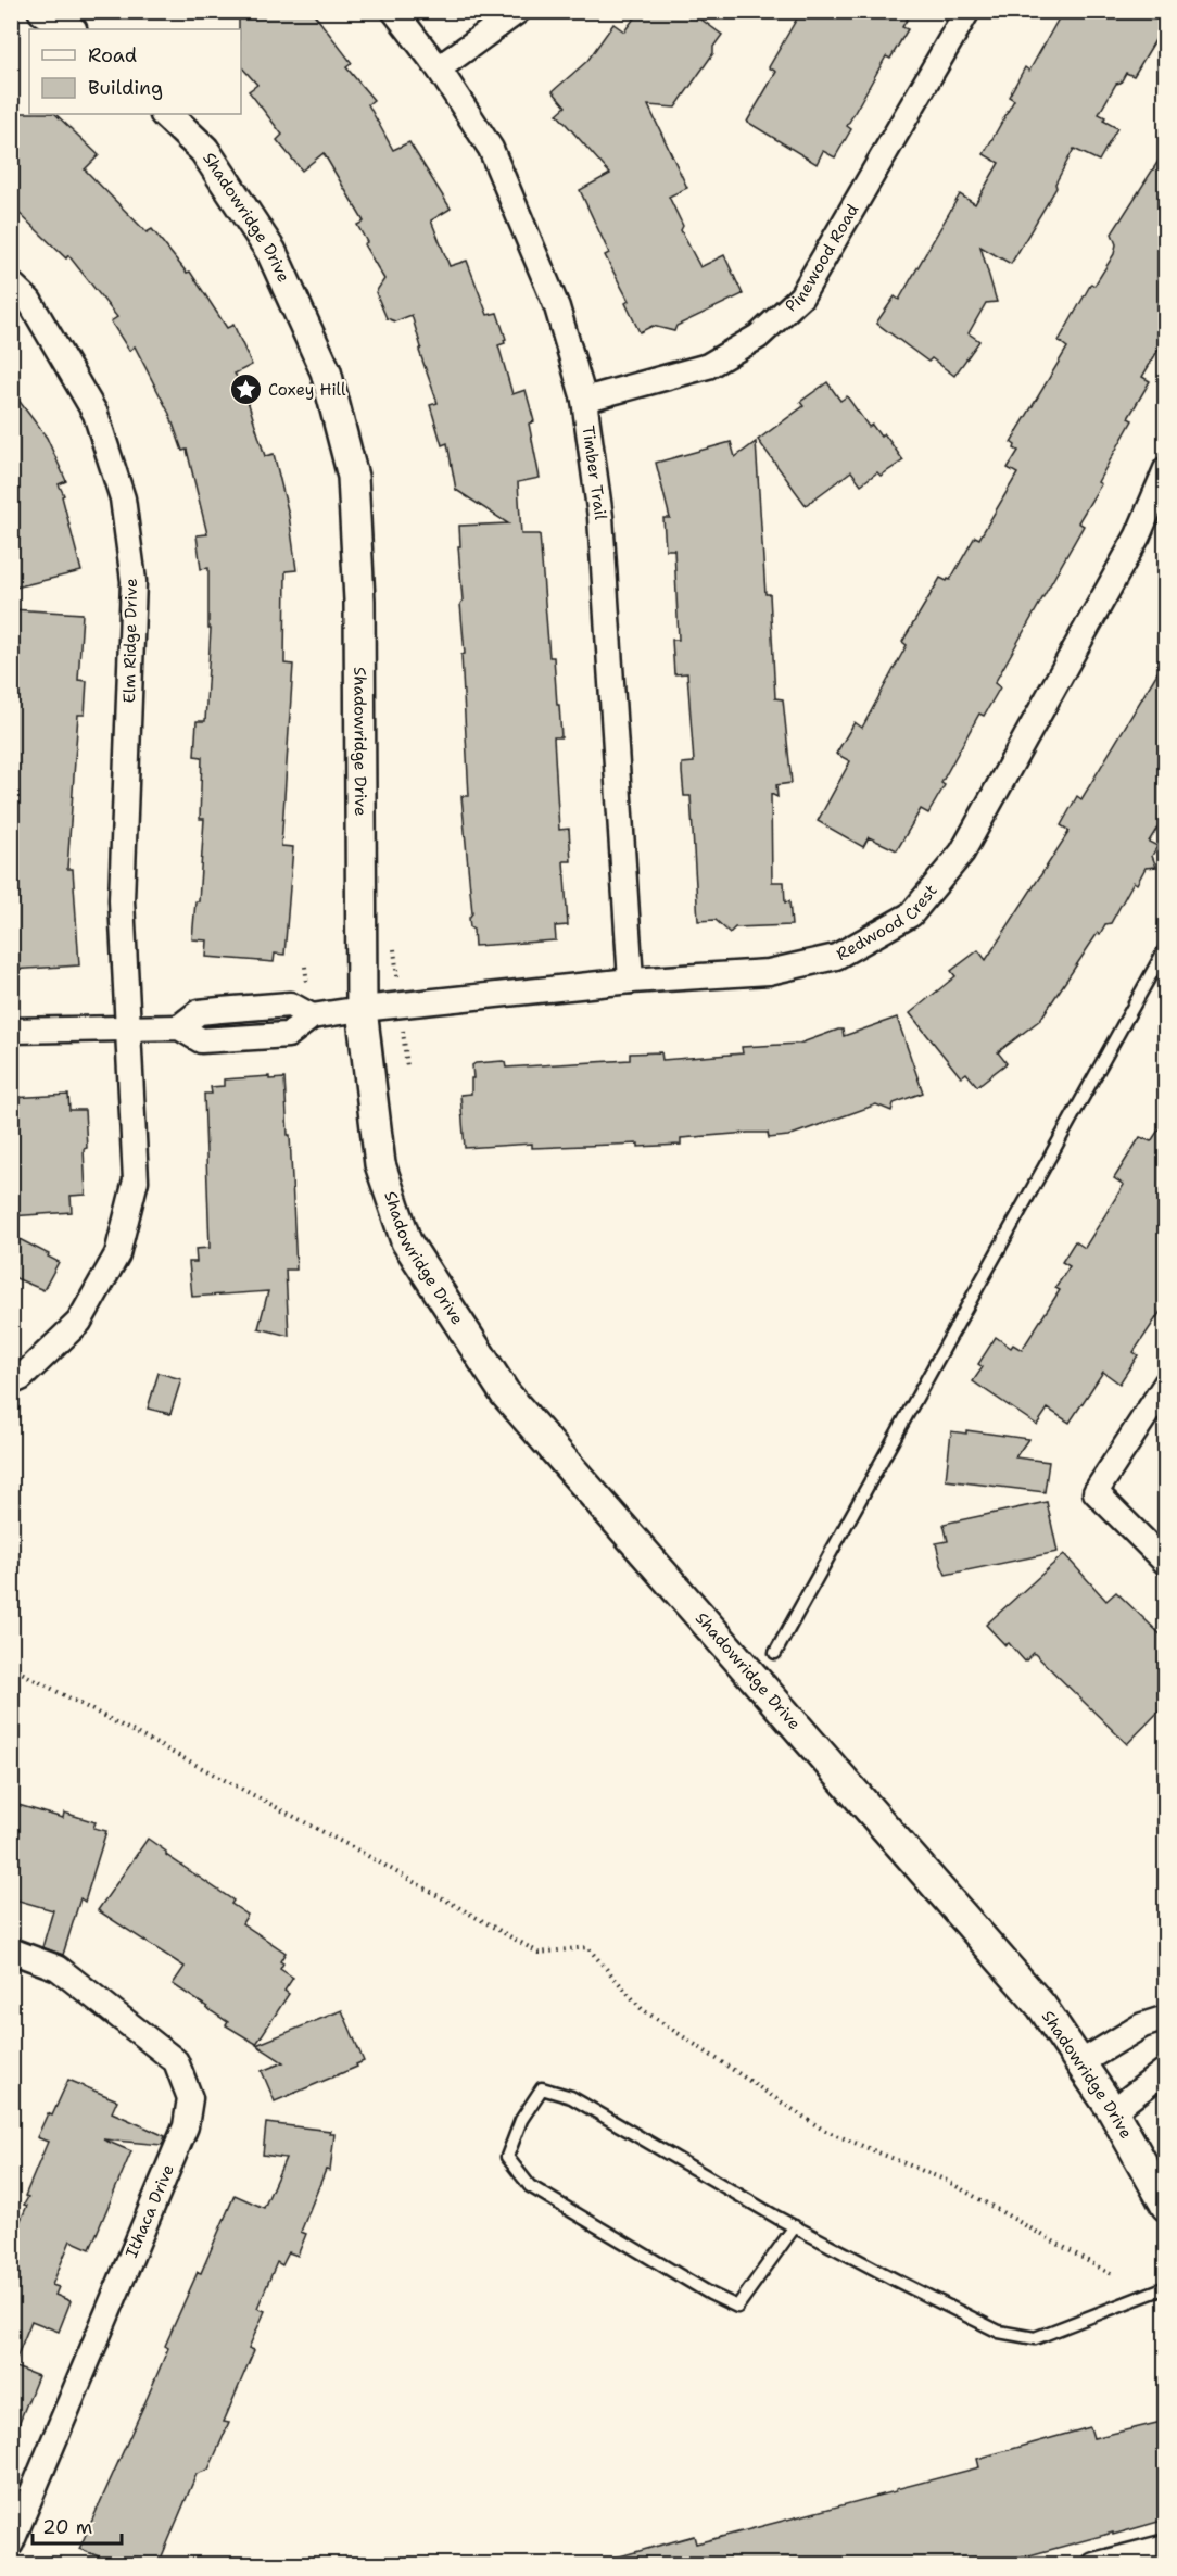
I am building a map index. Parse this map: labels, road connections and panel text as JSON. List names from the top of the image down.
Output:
{
  "streets": {
    "street": [
      "Shadowridge Drive",
      "Pinewood Road",
      "Timber Trail",
      "Elm Ridge Drive",
      "Redwood Crest",
      "Ithaca Drive"
    ]
  },
  "crossings": [
    ["Shadowridge Drive", "Redwood Crest"],
    ["Pinewood Road", "Timber Trail"],
    ["Timber Trail", "Redwood Crest"],
    ["Elm Ridge Drive", "Redwood Crest"]
  ],
  "places": {
    "place": ["Coxey Hill"]
  },
  "legend": ["Road", "Building"],
  "scale_bar": "20 m"
}
